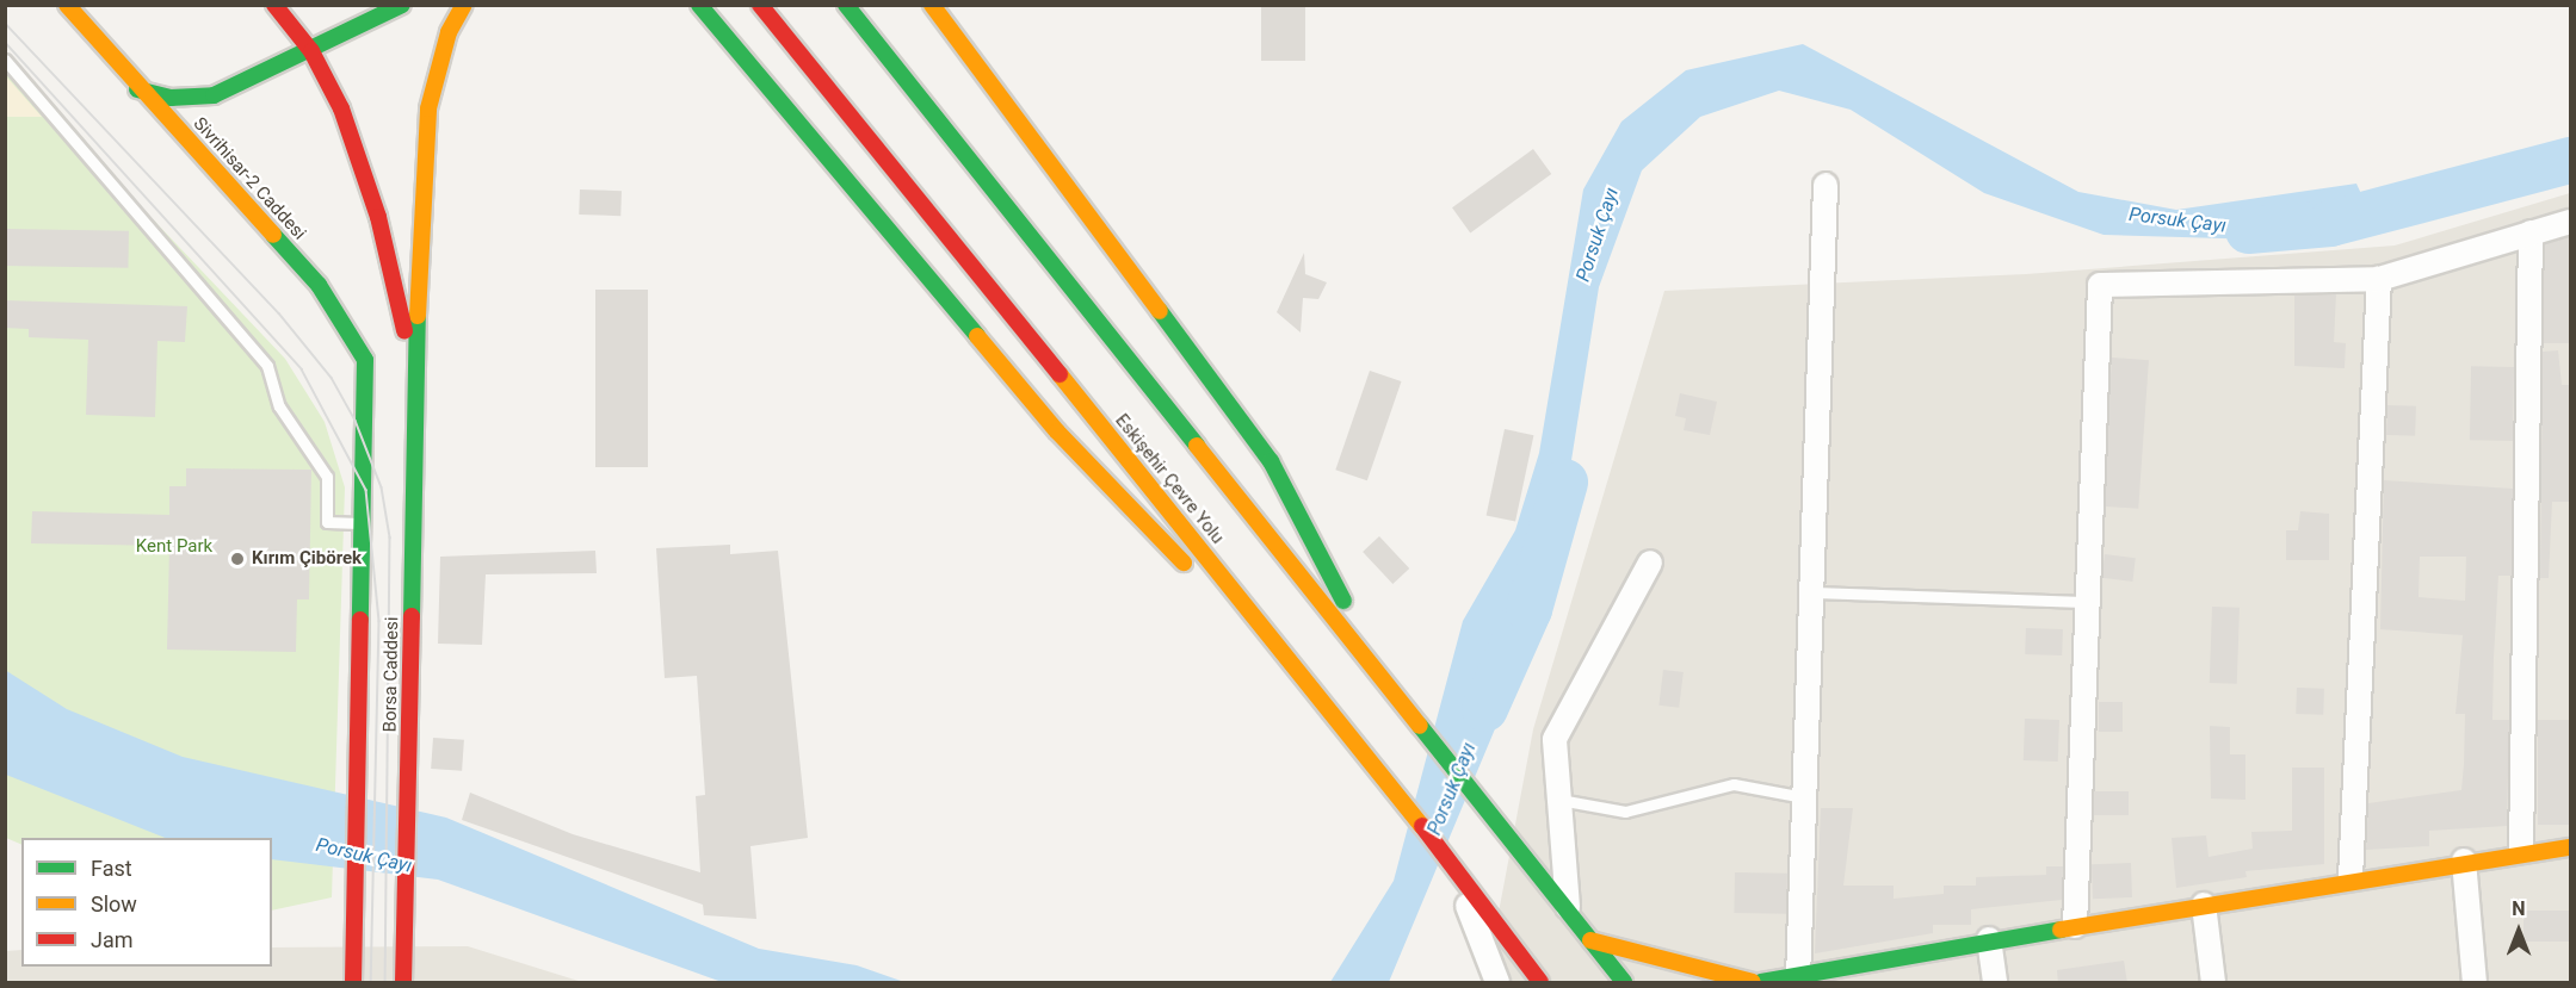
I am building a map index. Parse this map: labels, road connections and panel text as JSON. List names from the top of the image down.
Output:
{
  "streets": {
    "main road": ["Sivrihisar-2 Caddesi", "Eskişehir Çevre Yolu", "Borsa Caddesi"]
  },
  "crossings": [
    ["Sivrihisar-2 Caddesi", "Borsa Caddesi"]
  ],
  "water": ["Porsuk Çayı"],
  "parks": ["Kent Park"],
  "places": ["Kırım Çibörek"],
  "legend": ["Fast", "Slow", "Jam"],
  "north": "top"
}
